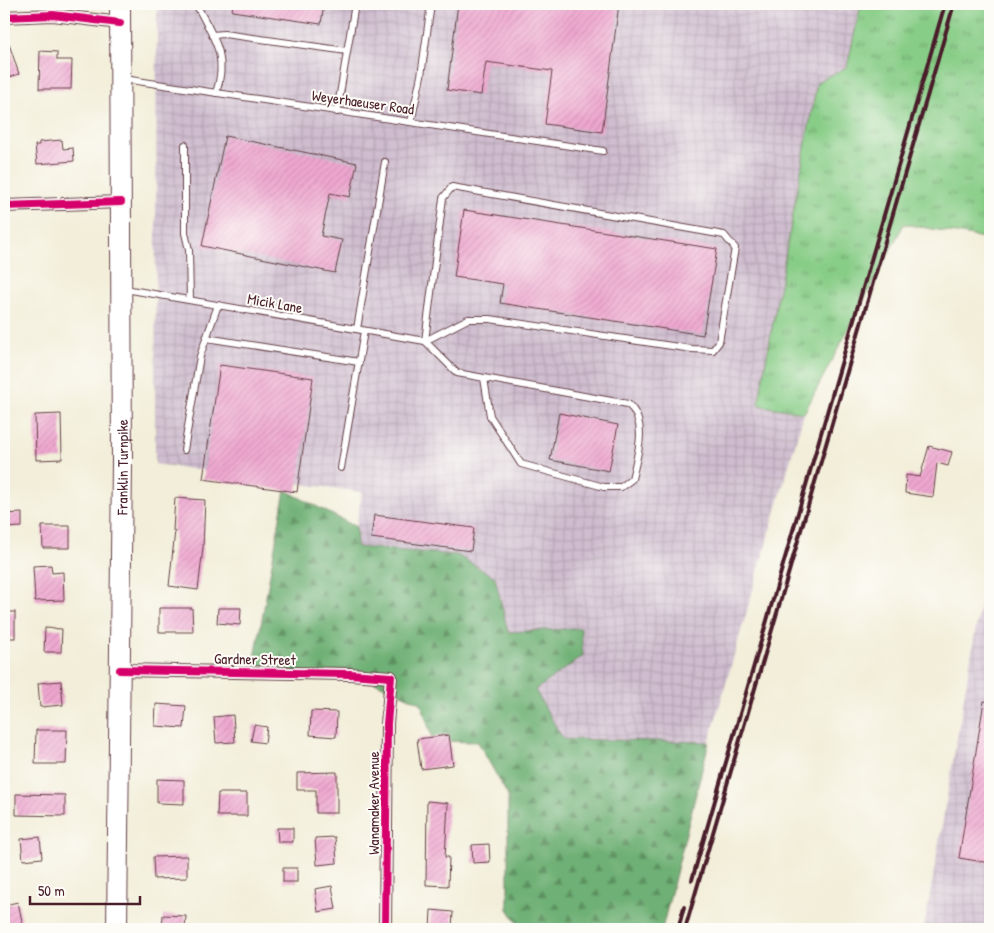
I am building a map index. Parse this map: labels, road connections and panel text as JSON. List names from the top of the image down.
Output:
{
  "streets": {
    "main road": ["Franklin Turnpike"],
    "street": ["Gardner Street", "Wanamaker Avenue"],
    "lane": ["Weyerhaeuser Road", "Micik Lane"]
  },
  "crossings": [
    ["Weyerhaeuser Road", "Franklin Turnpike"],
    ["Micik Lane", "Franklin Turnpike"],
    ["Franklin Turnpike", "Gardner Street"],
    ["Gardner Street", "Wanamaker Avenue"]
  ],
  "scale_bar": "50 m"
}
